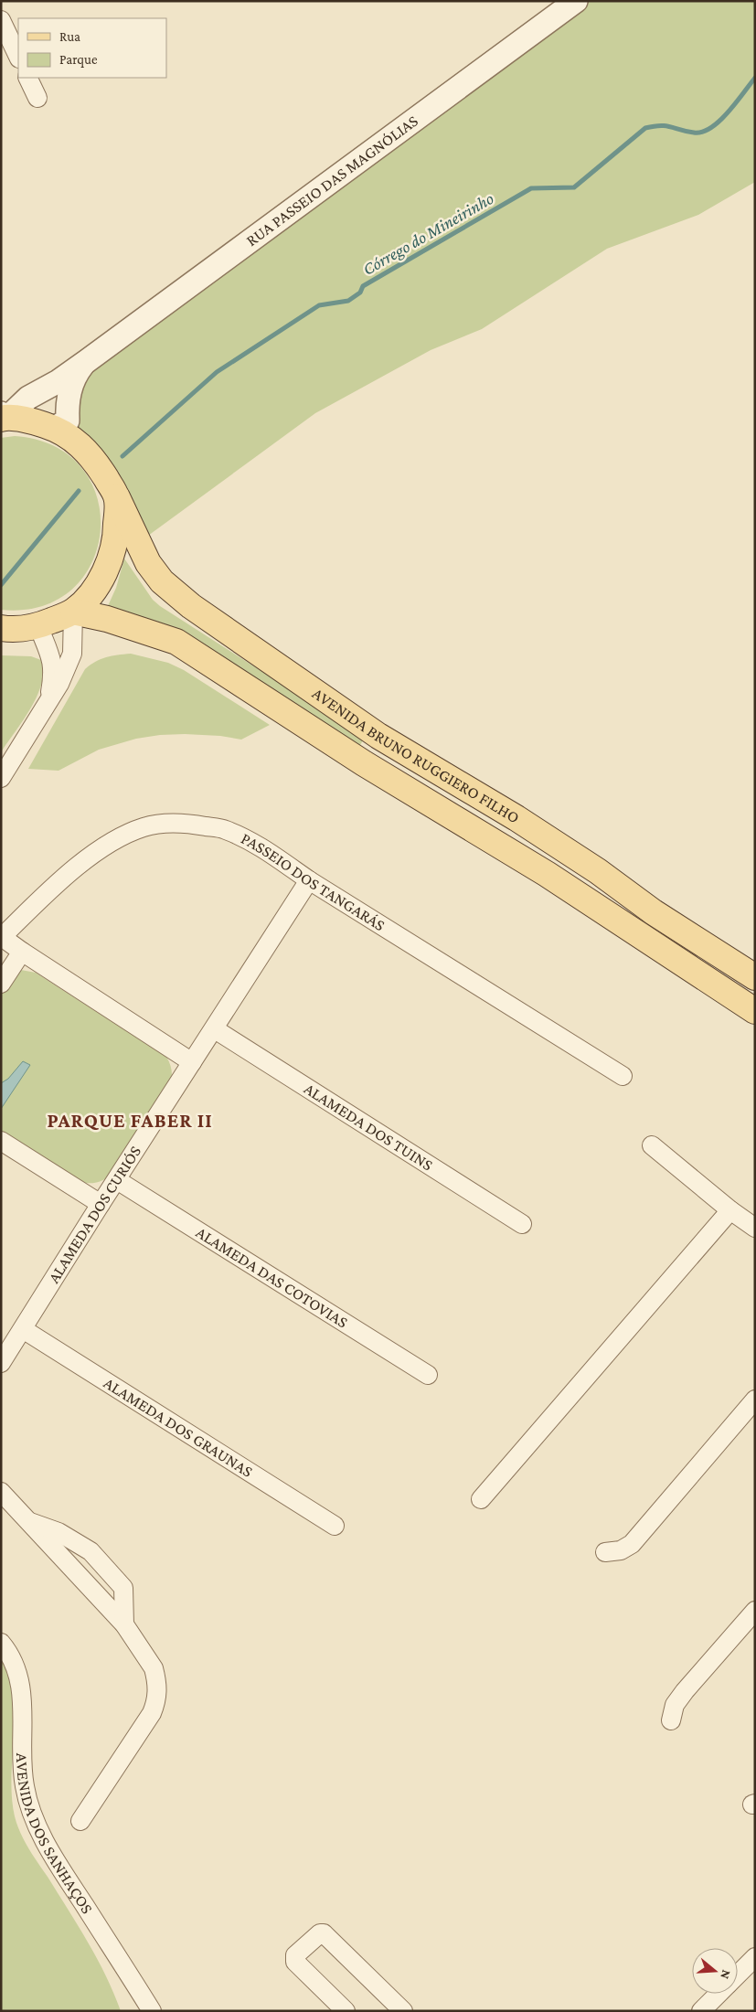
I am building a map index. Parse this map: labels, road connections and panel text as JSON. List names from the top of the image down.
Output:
{
  "streets": {
    "main road": ["AVENIDA BRUNO RUGGIERO FILHO"],
    "street": [
      "RUA PASSEIO DAS MAGNÓLIAS",
      "PASSEIO DOS TANGARÁS",
      "ALAMEDA DOS TUINS",
      "ALAMEDA DOS CURIÓS",
      "ALAMEDA DAS COTOVIAS",
      "ALAMEDA DOS GRAUNAS",
      "AVENIDA DOS SANHAÇOS"
    ]
  },
  "crossings": [
    ["RUA PASSEIO DAS MAGNÓLIAS", "AVENIDA BRUNO RUGGIERO FILHO"],
    ["PASSEIO DOS TANGARÁS", "ALAMEDA DOS CURIÓS"],
    ["ALAMEDA DOS TUINS", "ALAMEDA DOS CURIÓS"],
    ["ALAMEDA DOS CURIÓS", "ALAMEDA DAS COTOVIAS"],
    ["ALAMEDA DOS CURIÓS", "ALAMEDA DOS GRAUNAS"]
  ],
  "districts": ["PARQUE FABER II"],
  "water": ["Córrego do Mineirinho"],
  "legend": ["Rua", "Parque"],
  "north": "right"
}
